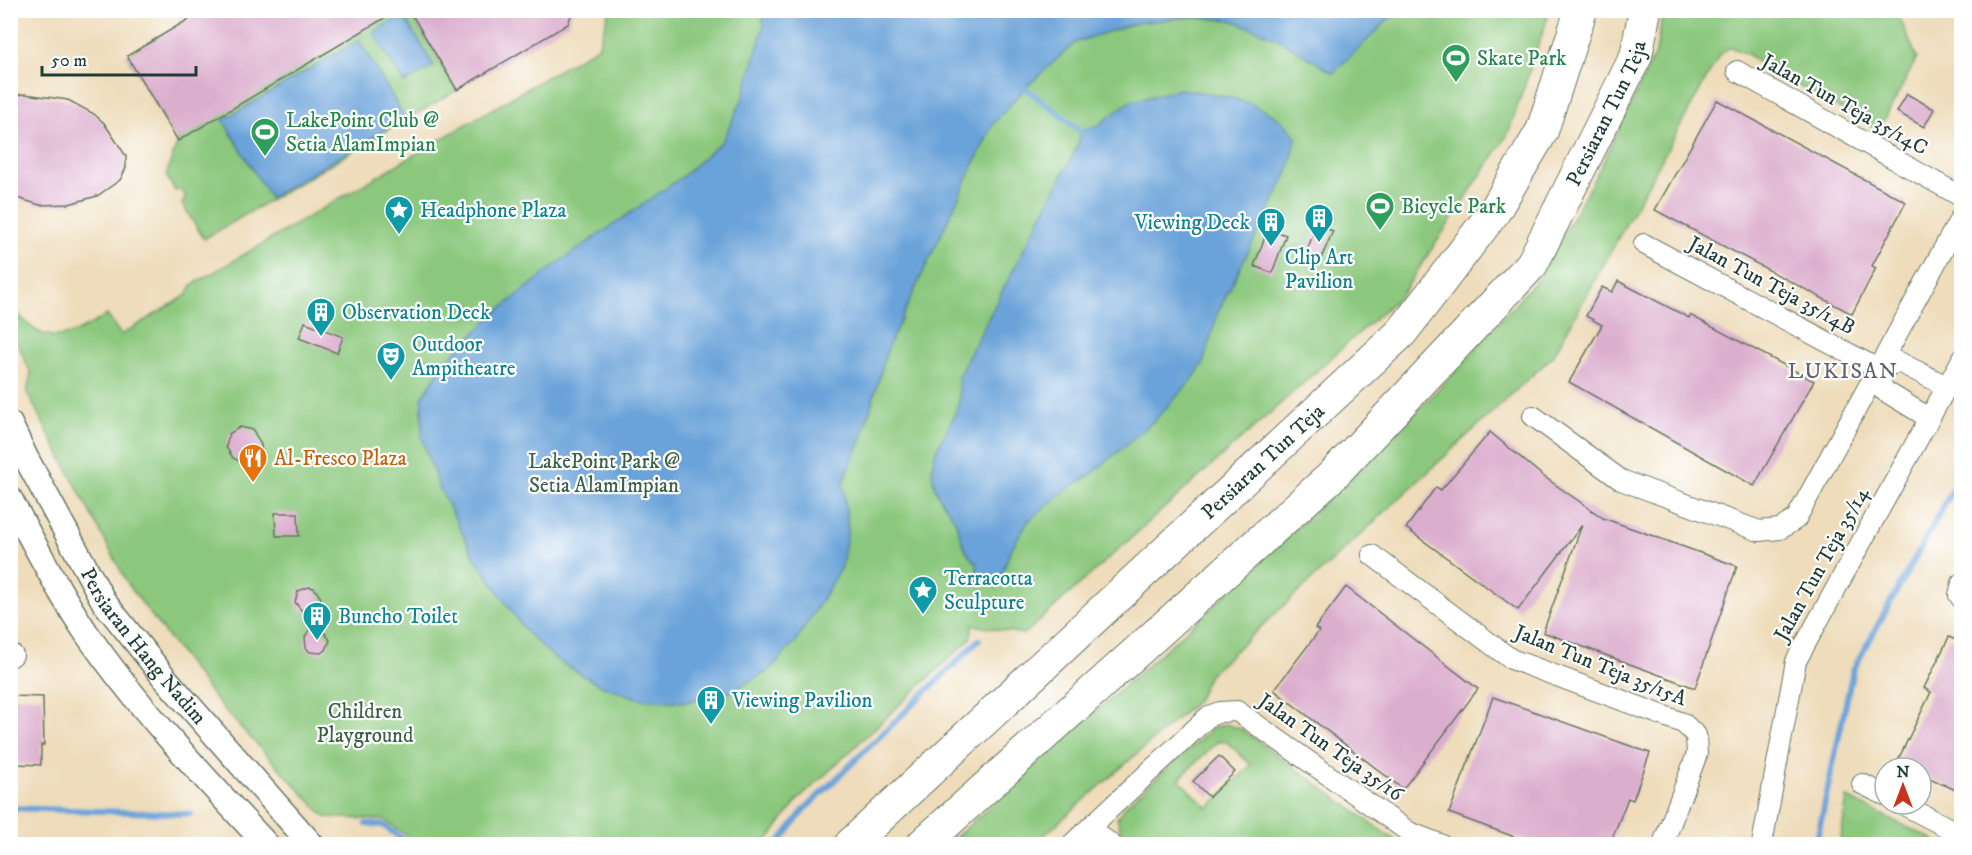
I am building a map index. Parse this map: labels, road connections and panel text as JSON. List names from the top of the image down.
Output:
{
  "streets": {
    "main road": ["Persiaran Tun Teja"],
    "street": [
      "Jalan Tun Teja 35/14C",
      "Jalan Tun Teja 35/14B",
      "Jalan Tun Teja 35/14",
      "Persiaran Hang Nadim",
      "Jalan Tun Teja 35/15A",
      "Jalan Tun Teja 35/16"
    ]
  },
  "districts": ["LUKISAN"],
  "parks": ["LakePoint Park @ Setia AlamImpian", "Children Playground"],
  "places": {
    "sports": ["Skate Park", "LakePoint Club @ Setia AlamImpian", "Bicycle Park"],
    "place": ["Headphone Plaza", "Terracotta Sculpture"],
    "building": [
      "Clip Art Pavilion",
      "Viewing Deck",
      "Observation Deck",
      "Buncho Toilet",
      "Viewing Pavilion"
    ],
    "theatre": ["Outdoor Ampitheatre"],
    "restaurant": ["Al-Fresco Plaza"]
  },
  "scale_bar": "50 m",
  "north": "top"
}
